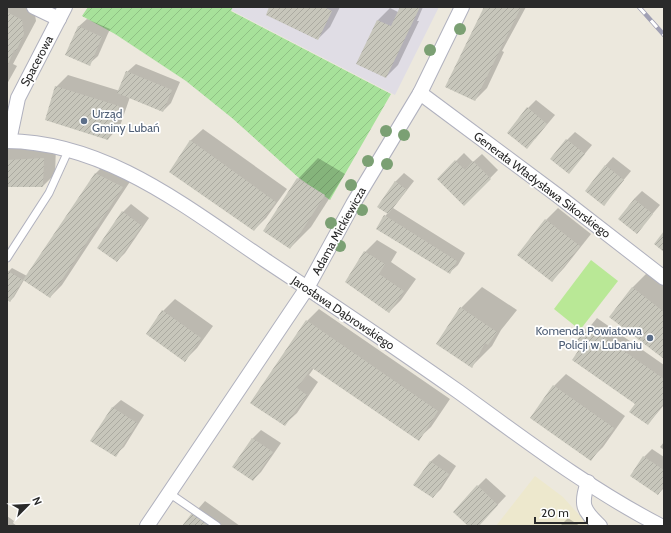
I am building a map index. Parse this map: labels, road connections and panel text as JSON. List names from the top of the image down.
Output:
{
  "streets": {
    "street": [
      "Spacerowa",
      "Generała Władysława Sikorskiego",
      "Adama Mickiewicza",
      "Jarosława Dąbrowskiego"
    ]
  },
  "crossings": [
    ["Spacerowa", "Jarosława Dąbrowskiego"],
    ["Generała Władysława Sikorskiego", "Adama Mickiewicza"],
    ["Adama Mickiewicza", "Jarosława Dąbrowskiego"]
  ],
  "places": ["Urząd Gminy Lubań", "Komenda Powiatowa Policji w Lubaniu"],
  "scale_bar": "20 m",
  "north": "top right"
}
